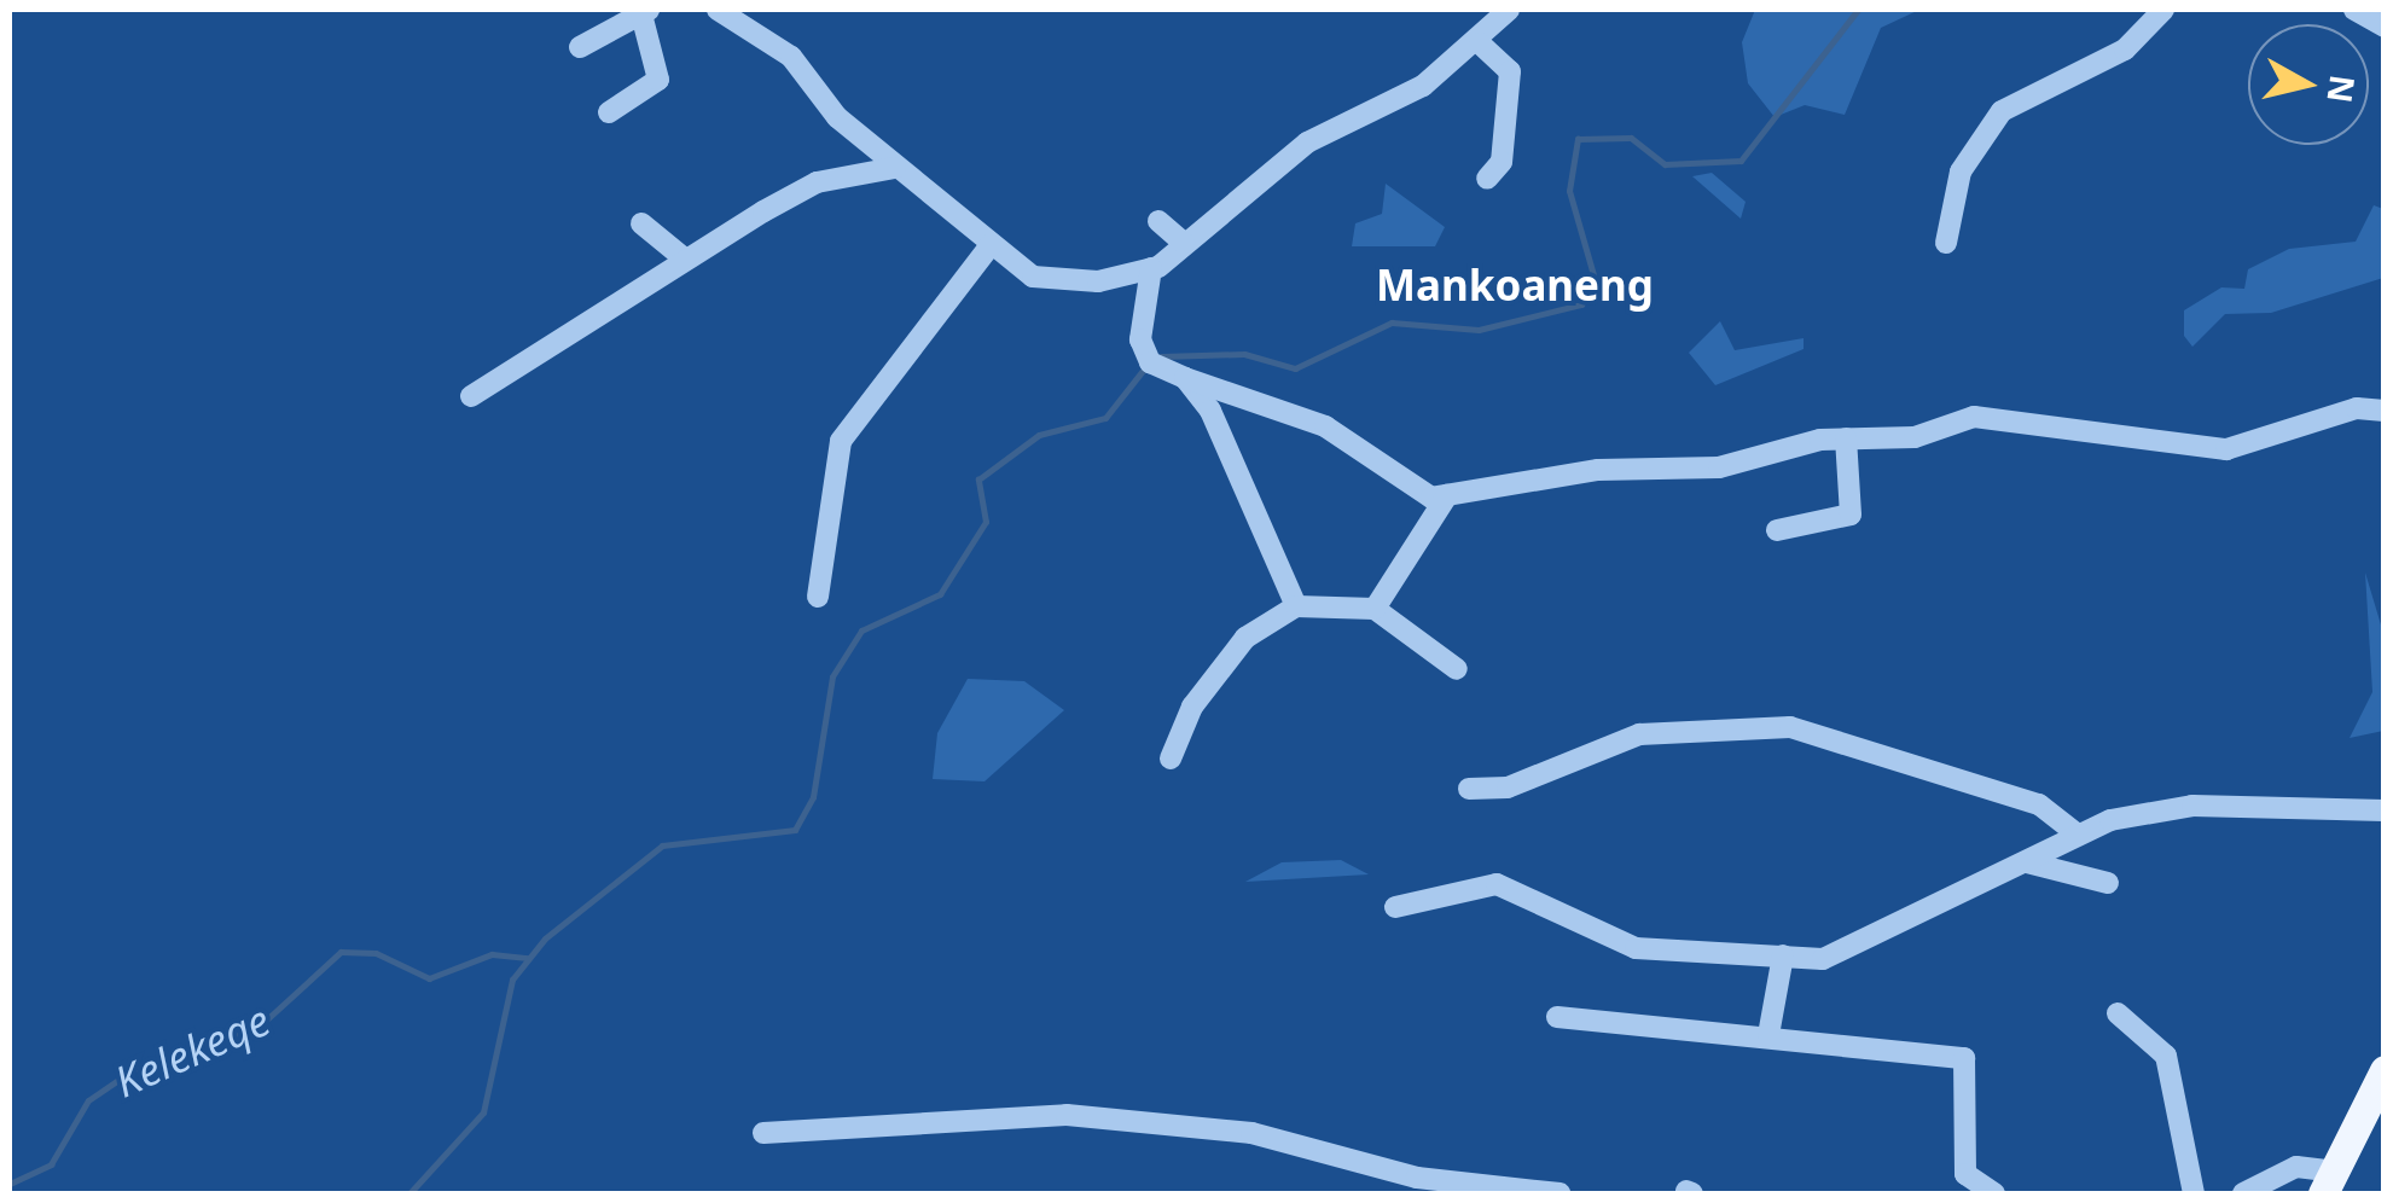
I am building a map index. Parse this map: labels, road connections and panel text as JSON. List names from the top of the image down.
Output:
{
  "districts": ["Mankoaneng"],
  "water": ["Kelekeqe"],
  "north": "right"
}
